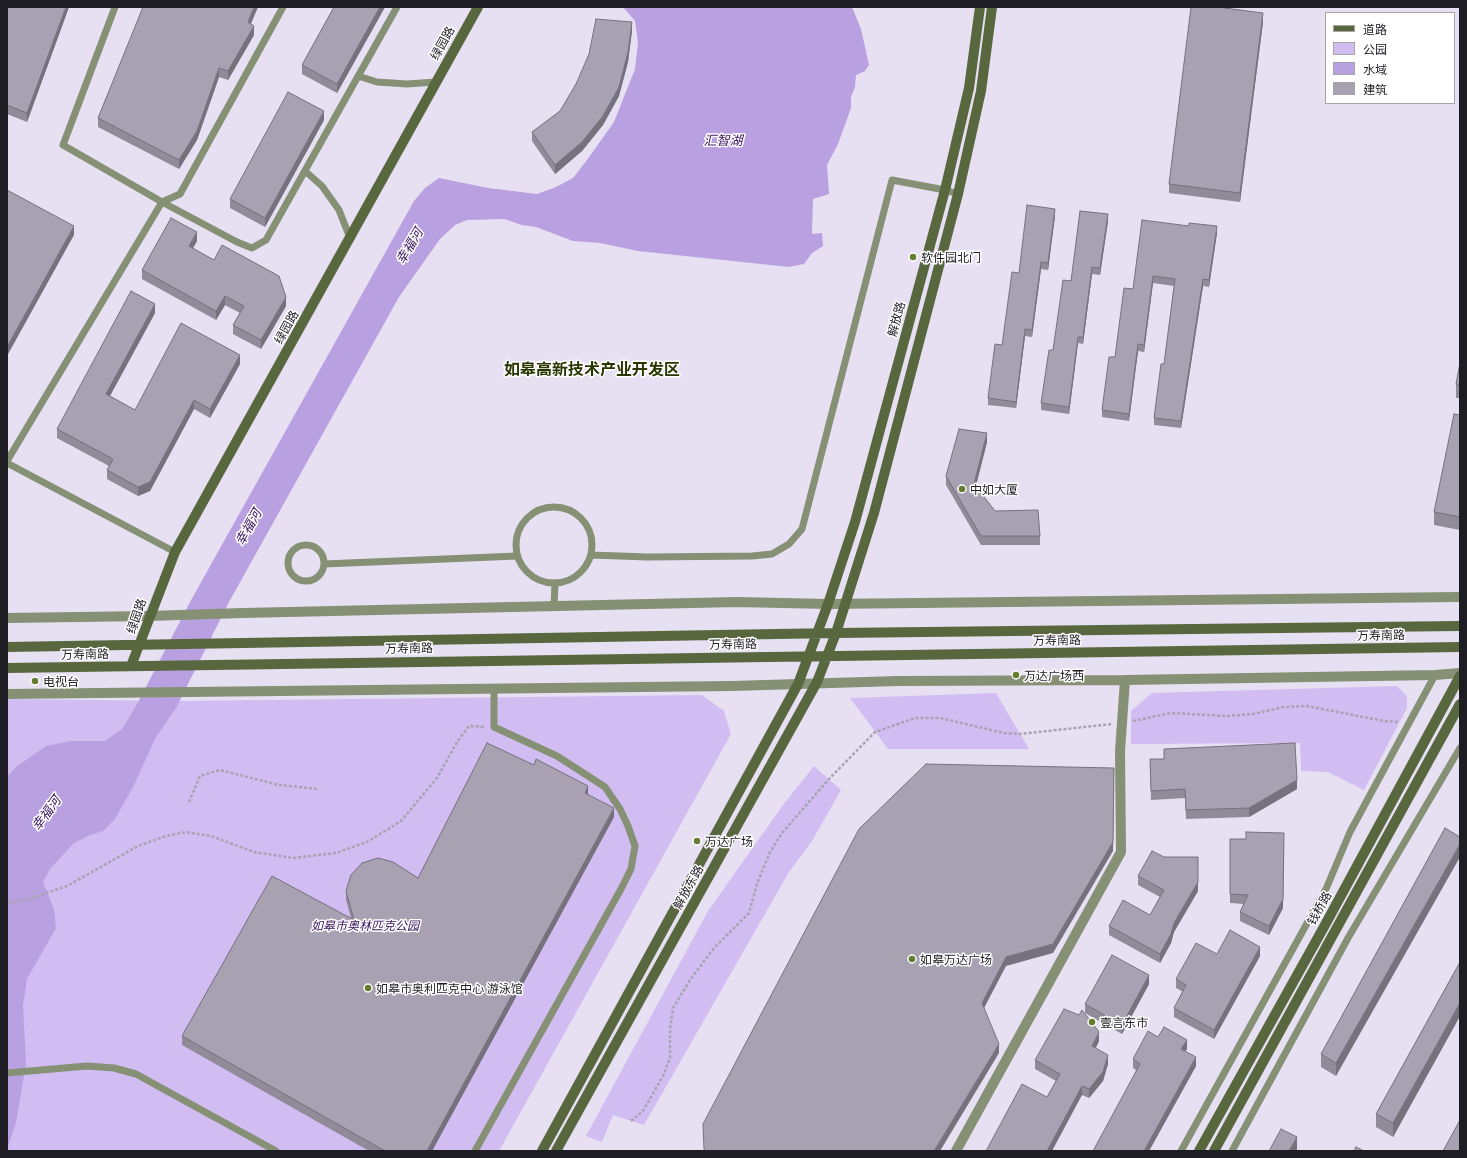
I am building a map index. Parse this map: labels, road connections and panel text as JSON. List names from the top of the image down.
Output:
{
  "streets": {
    "street": [
      "绿园路",
      "解放路",
      "万寿南路",
      "解放东路",
      "钱桥路"
    ]
  },
  "crossings": [
    ["绿园路", "万寿南路"],
    ["解放路", "万寿南路"],
    ["解放路", "解放东路"],
    ["万寿南路", "解放东路"]
  ],
  "districts": ["如皋高新技术产业开发区"],
  "water": ["汇智湖", "幸福河"],
  "parks": ["如皋市奥林匹克公园"],
  "places": [
    "软件园北门",
    "中如大厦",
    "万达广场西",
    "电视台",
    "万达广场",
    "如皋万达广场",
    "如皋市奥利匹克中心 游泳馆",
    "壹言东市"
  ],
  "legend": [
    "道路",
    "公园",
    "水域",
    "建筑"
  ]
}
